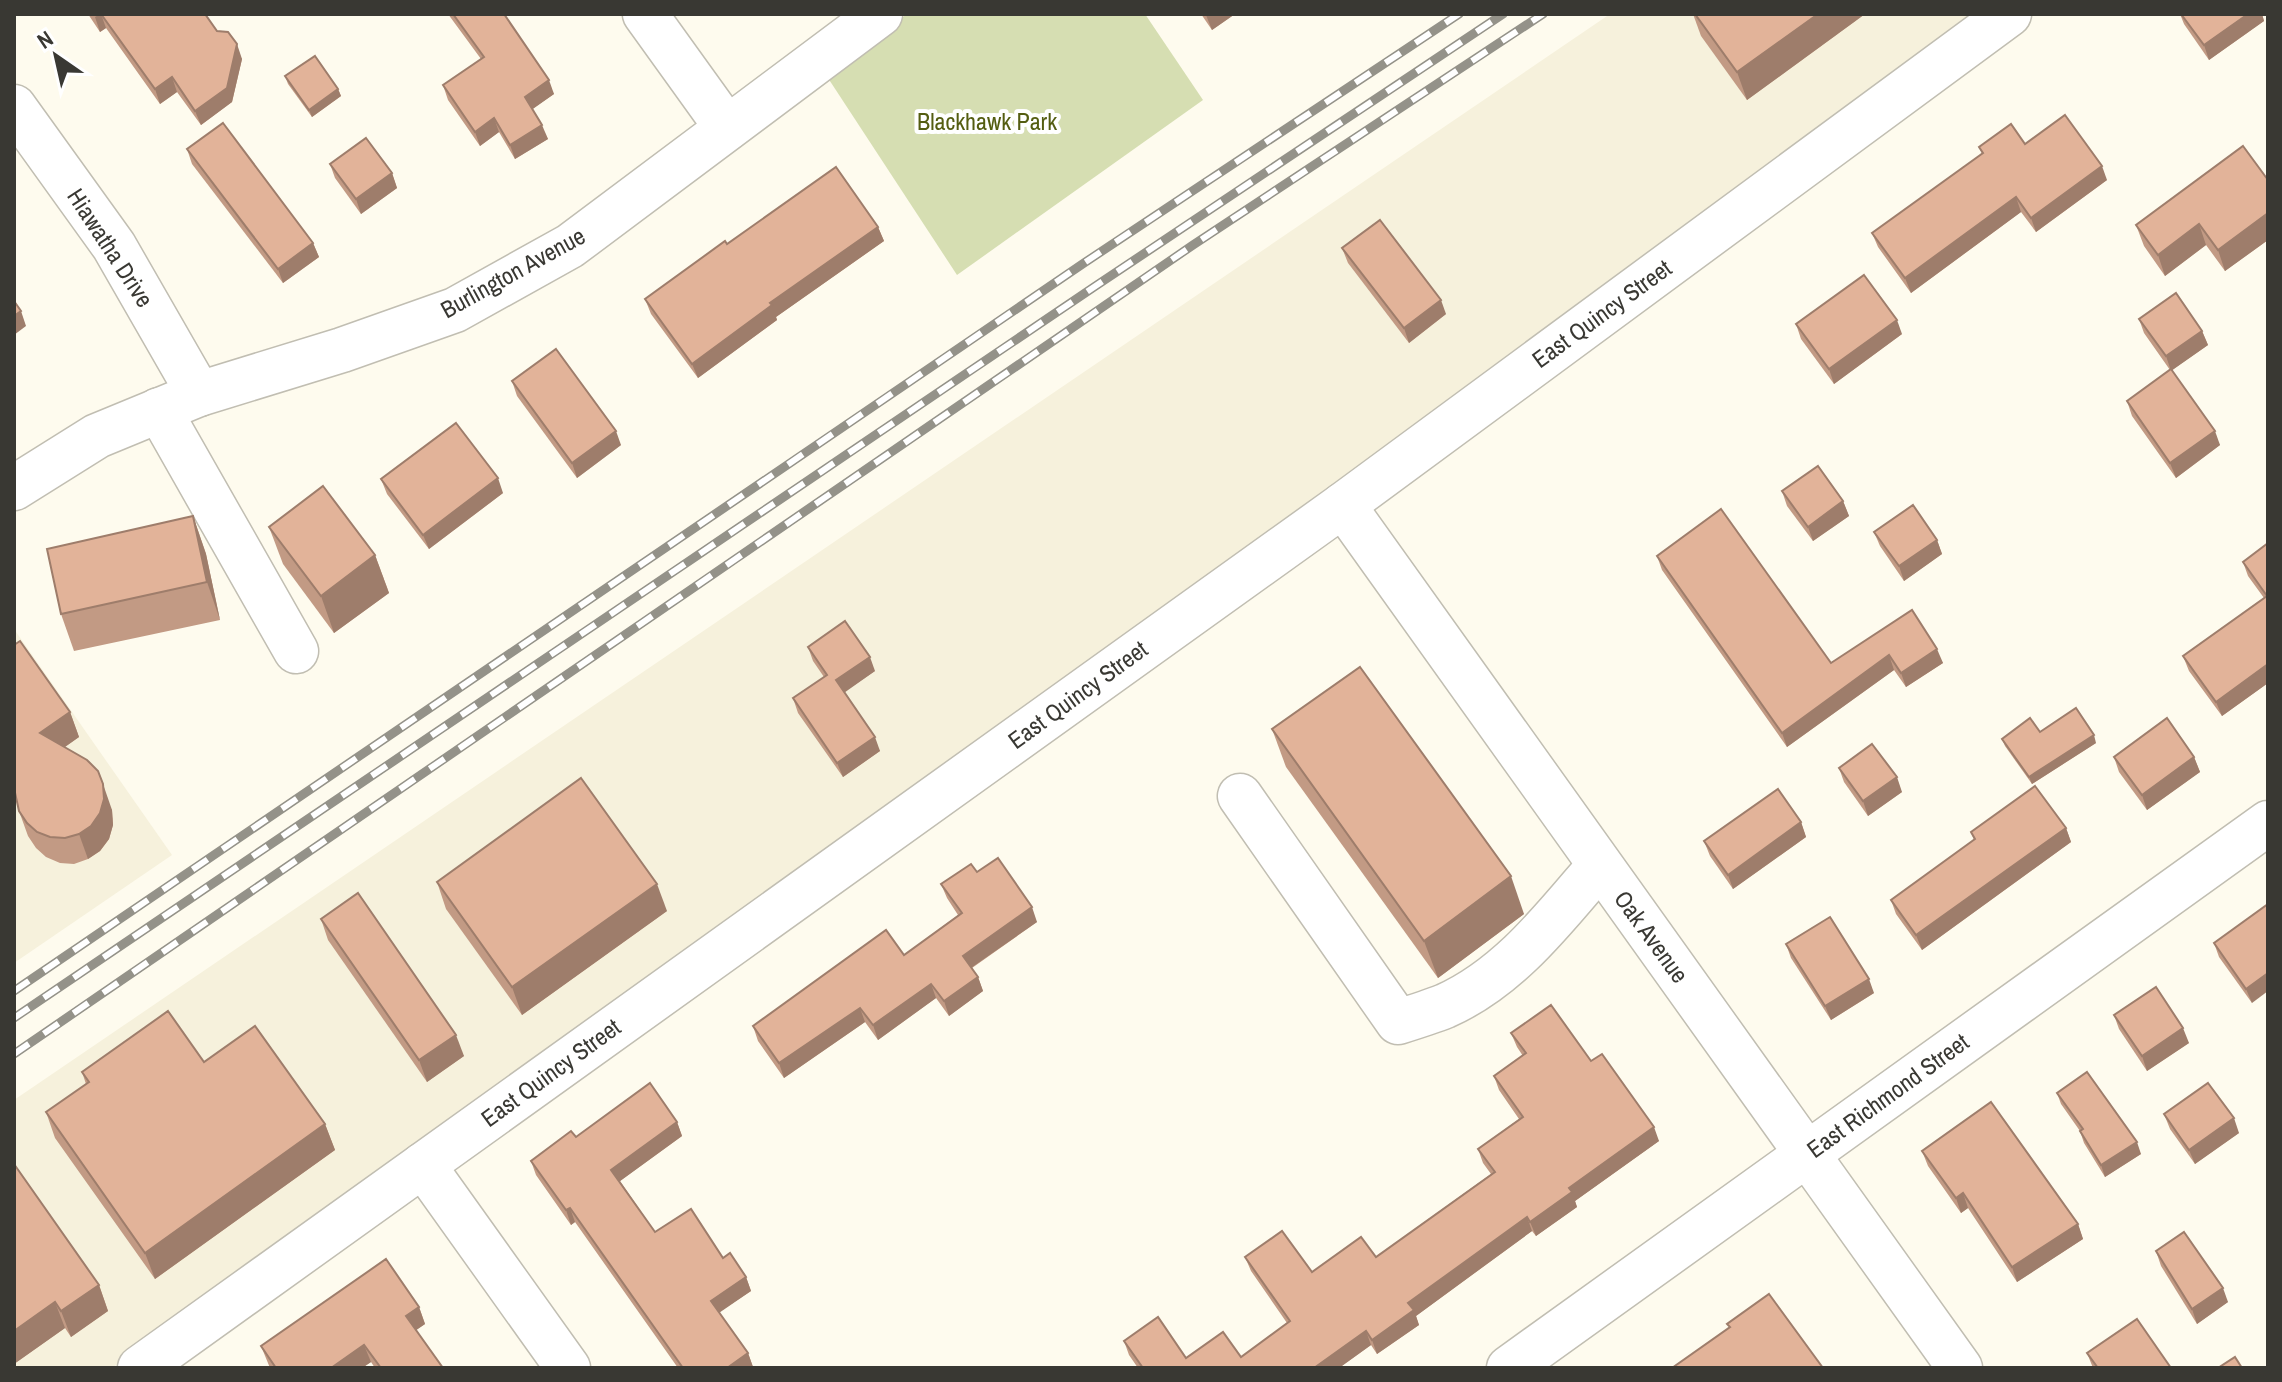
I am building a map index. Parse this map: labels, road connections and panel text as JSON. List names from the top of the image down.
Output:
{
  "streets": {
    "street": [
      "Hiawatha Drive",
      "Burlington Avenue",
      "East Quincy Street",
      "Oak Avenue",
      "East Richmond Street"
    ]
  },
  "crossings": [
    ["Hiawatha Drive", "Burlington Avenue"],
    ["East Quincy Street", "Oak Avenue"],
    ["Oak Avenue", "East Richmond Street"]
  ],
  "parks": ["Blackhawk Park"],
  "north": "top left"
}
